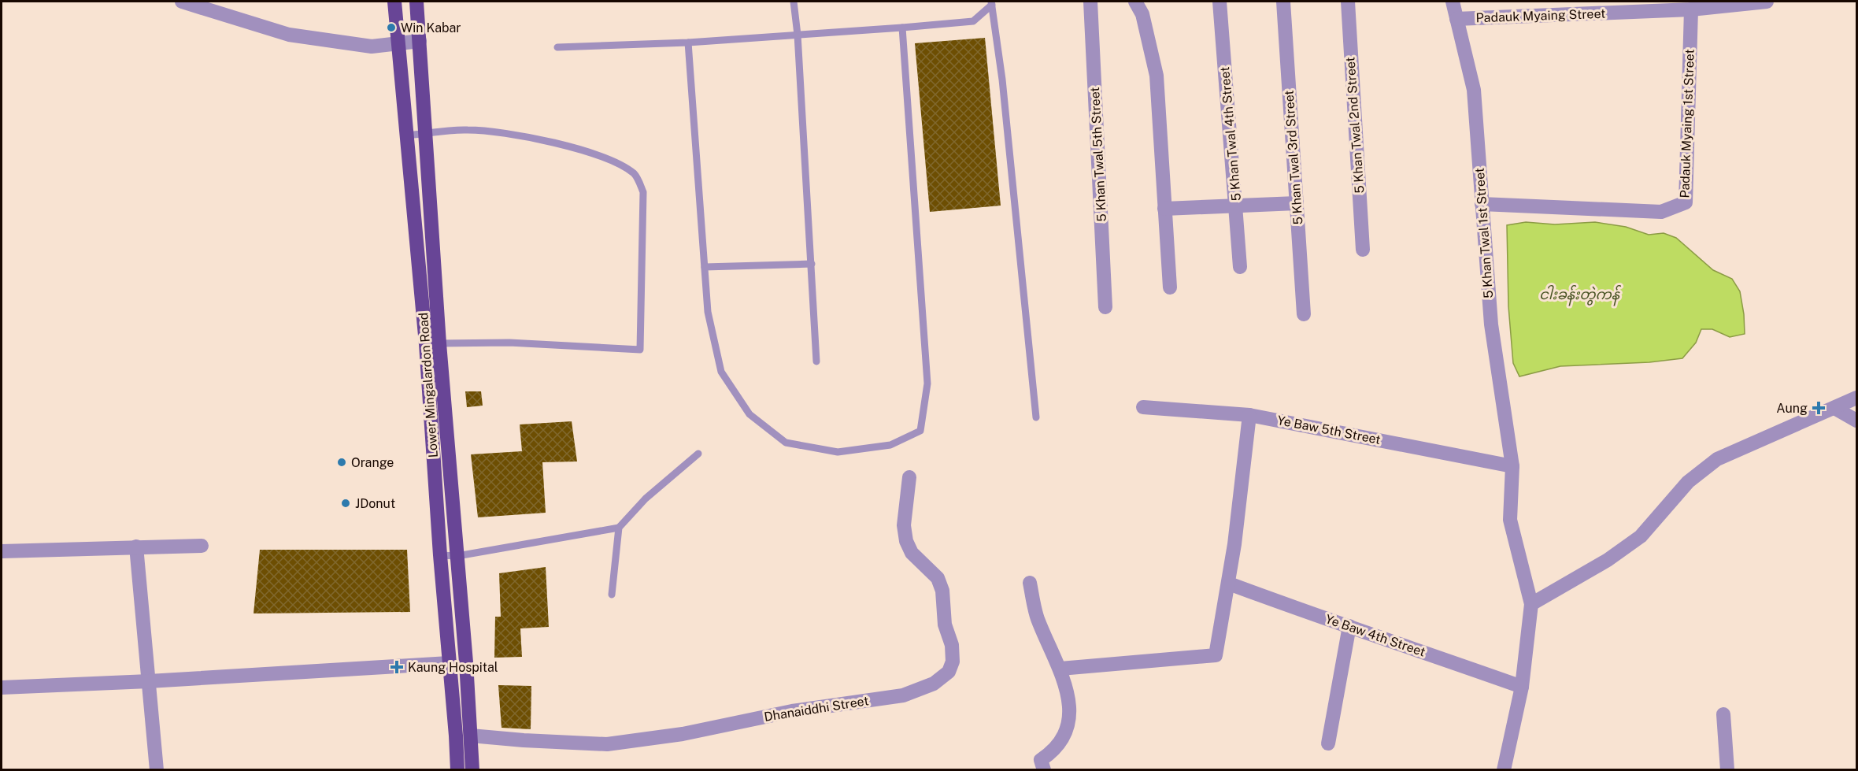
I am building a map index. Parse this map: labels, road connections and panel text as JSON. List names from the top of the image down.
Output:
{
  "streets": {
    "main road": ["Lower Mingalardon Road"],
    "street": [
      "Padauk Myaing Street",
      "Padauk Myaing 1st Street",
      "5 Khan Twal 2nd Street",
      "5 Khan Twal 4th Street",
      "5 Khan Twal 5th Street",
      "5 Khan Twal 3rd Street",
      "5 Khan Twal 1st Street",
      "Ye Baw 5th Street",
      "Ye Baw 4th Street",
      "Dhanaiddhi Street"
    ]
  },
  "crossings": [
    ["Padauk Myaing Street", "Padauk Myaing 1st Street"],
    ["Padauk Myaing Street", "5 Khan Twal 1st Street"],
    ["Padauk Myaing 1st Street", "5 Khan Twal 1st Street"],
    ["5 Khan Twal 1st Street", "Ye Baw 5th Street"],
    ["Lower Mingalardon Road", "Dhanaiddhi Street"]
  ],
  "water": ["ငါးခန်းတွဲကန်"],
  "places": {
    "other": ["Win Kabar", "Orange", "JDonut"],
    "health": ["Aung", "Kaung Hospital"]
  }
}
